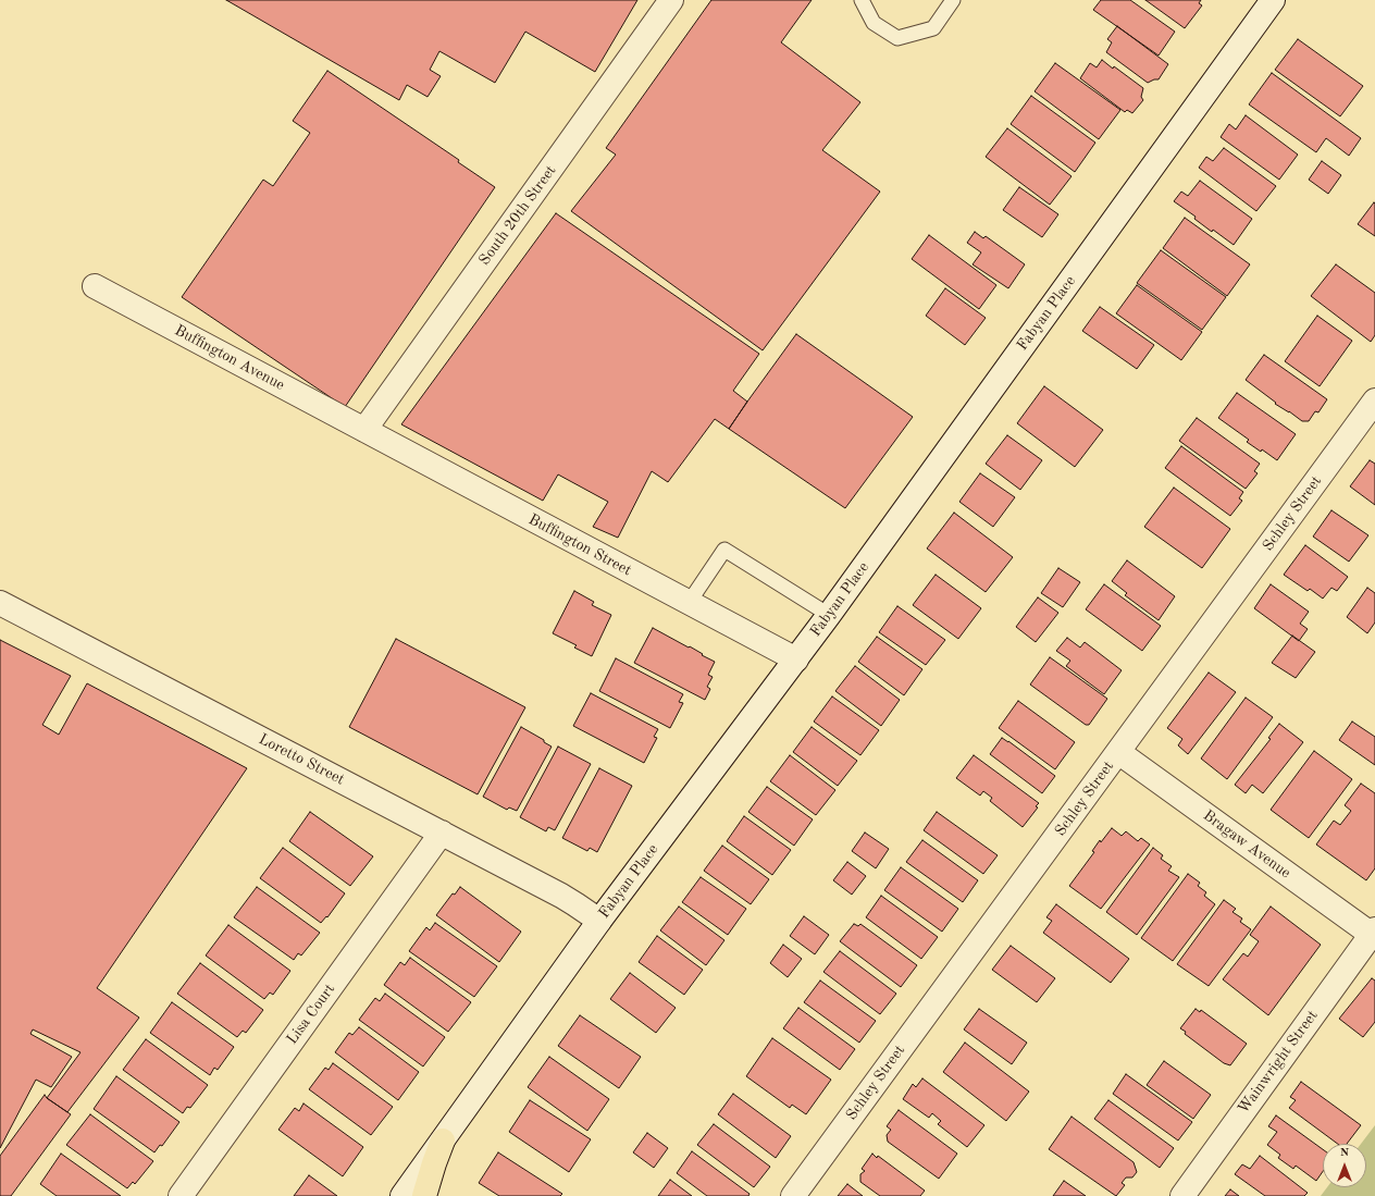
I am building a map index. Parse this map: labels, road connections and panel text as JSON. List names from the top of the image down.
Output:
{
  "streets": {
    "street": [
      "South 20th Street",
      "Fabyan Place",
      "Buffington Avenue",
      "Schley Street",
      "Buffington Street",
      "Loretto Street",
      "Bragaw Avenue",
      "Lisa Court",
      "Wainwright Street"
    ]
  },
  "crossings": [
    ["South 20th Street", "Buffington Avenue"],
    ["South 20th Street", "Buffington Street"],
    ["Fabyan Place", "Buffington Street"],
    ["Fabyan Place", "Loretto Street"],
    ["Buffington Avenue", "Buffington Street"],
    ["Schley Street", "Bragaw Avenue"],
    ["Loretto Street", "Lisa Court"],
    ["Bragaw Avenue", "Wainwright Street"]
  ],
  "north": "top"
}
